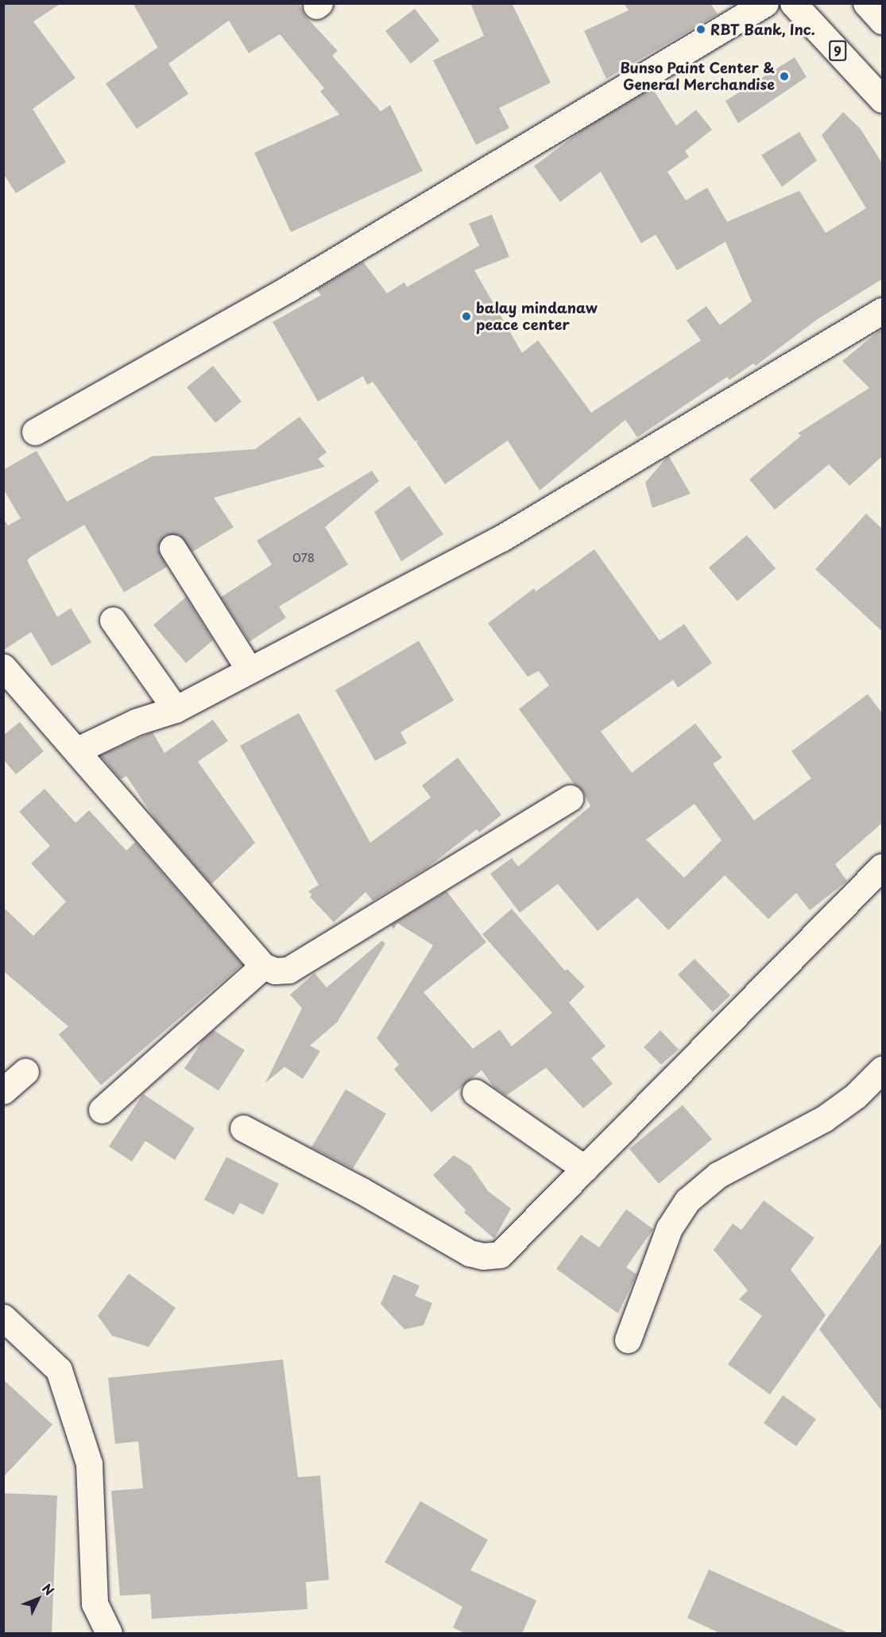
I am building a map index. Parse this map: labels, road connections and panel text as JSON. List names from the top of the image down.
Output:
{
  "streets": {
    "main road": ["9"]
  },
  "places": ["RBT Bank, Inc.", "Bunso Paint Center & General Merchandise", "balay mindanaw peace center"],
  "house_numbers": ["078"],
  "north": "top right"
}
